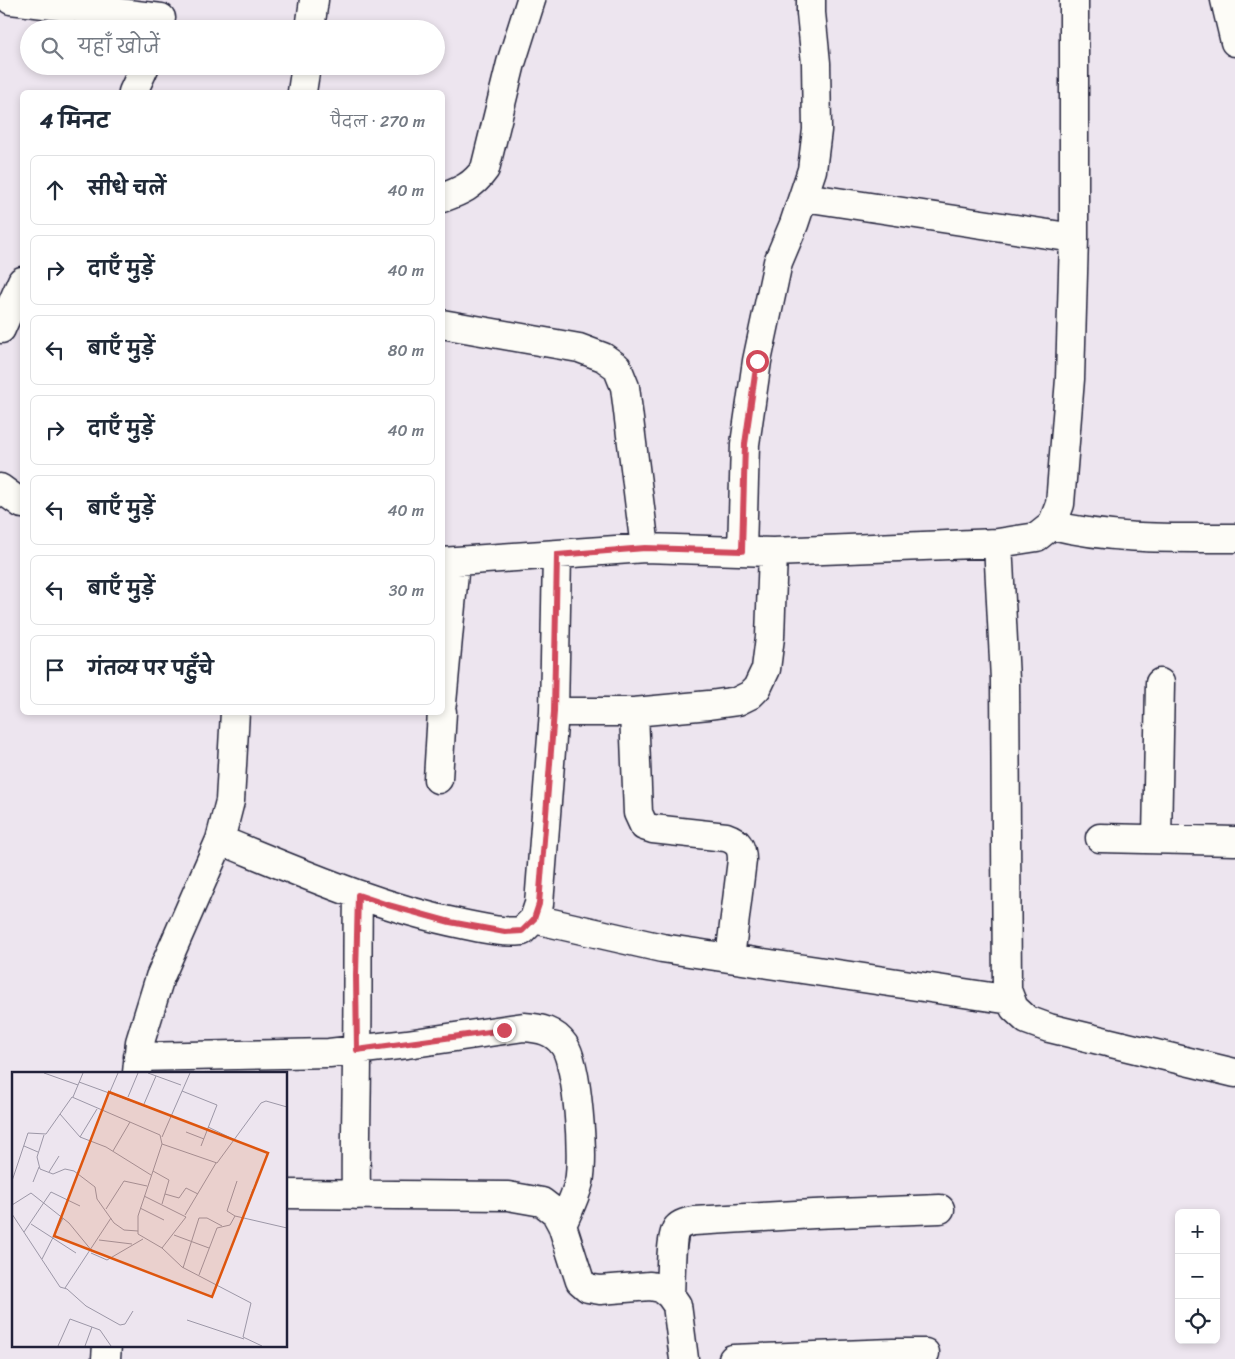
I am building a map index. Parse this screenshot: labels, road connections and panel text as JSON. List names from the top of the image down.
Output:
{
  "page": {
    "search": "यहाँ खोजें",
    "heading": ["4 मिनट", "पैदल · 270 m"],
    "list": [
      ["सीधे चलें", "40 m"],
      ["दाएँ मुड़ें", "40 m"],
      ["बाएँ मुड़ें", "80 m"],
      ["दाएँ मुड़ें", "40 m"],
      ["बाएँ मुड़ें", "40 m"],
      ["बाएँ मुड़ें", "30 m"],
      "गंतव्य पर पहुँचे"
    ],
    "map_buttons": ["+", "−"]
  }
}
